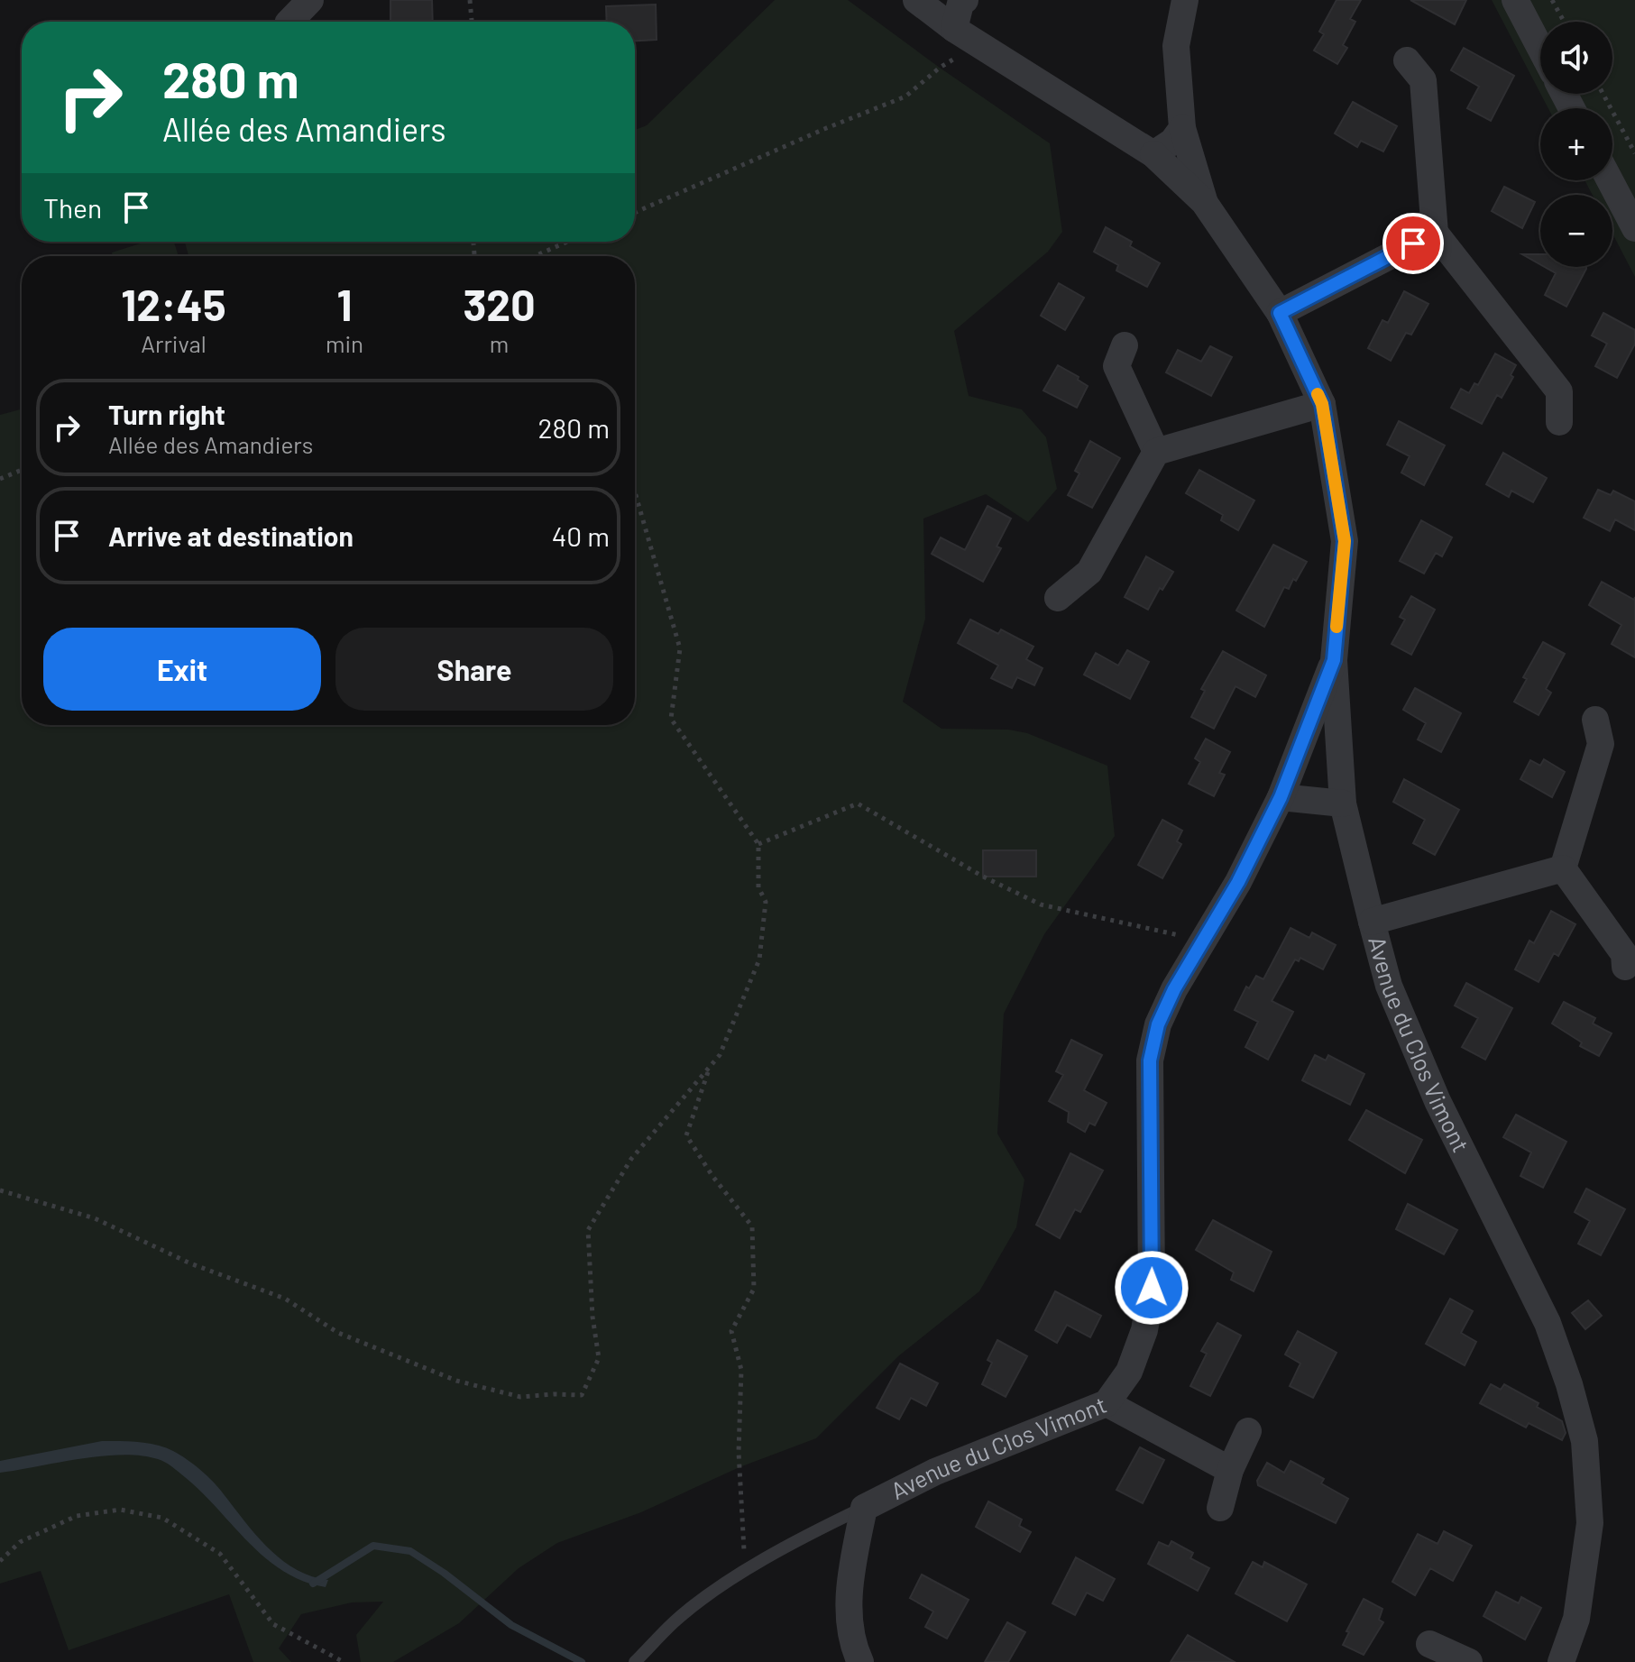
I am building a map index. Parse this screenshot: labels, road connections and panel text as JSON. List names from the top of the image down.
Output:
{
  "streets": {
    "street": ["Avenue du Clos Vimont"]
  },
  "page": {
    "map_buttons": ["+", "−"],
    "turn": ["280 m", "Allée des Amandiers"],
    "then": "Then",
    "eta": [
      "12:45",
      "Arrival",
      "1",
      "min",
      "320",
      "m"
    ],
    "list": [
      {
        "name": "Turn right",
        "note": "Allée des Amandiers",
        "value": "280 m"
      },
      {
        "name": "Arrive at destination",
        "value": "40 m"
      }
    ],
    "buttons": ["Exit", "Share"]
  }
}
